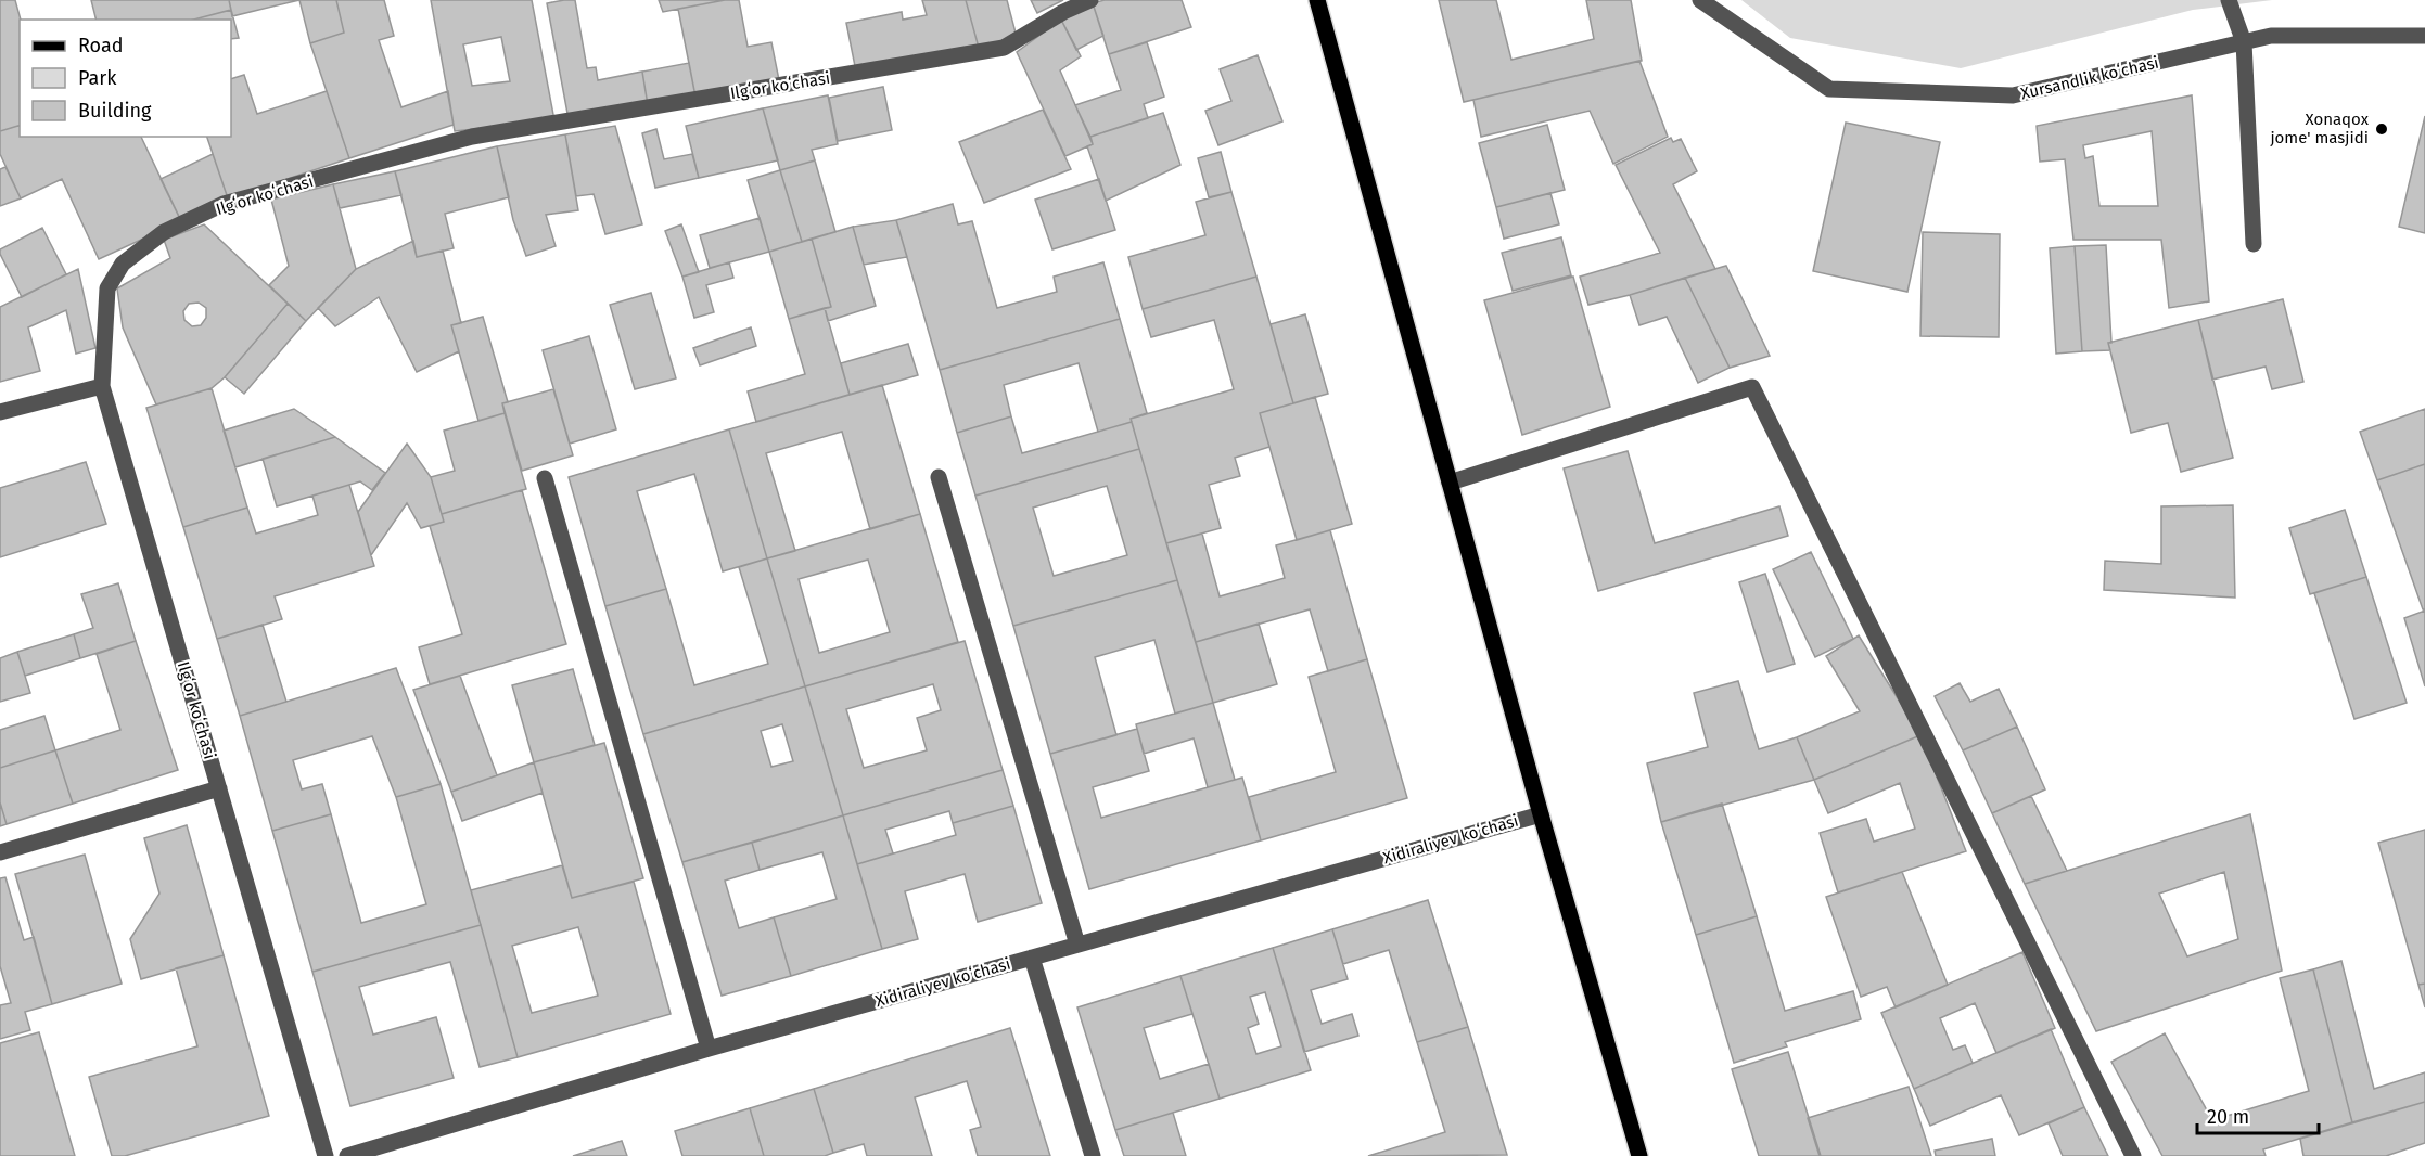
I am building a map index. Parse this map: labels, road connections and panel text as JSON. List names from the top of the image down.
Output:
{
  "streets": {
    "street": ["Xursandlik koʻchasi", "Ilgʻor koʻchasi", "Xidiraliyev koʻchasi"]
  },
  "places": ["Xonaqox jome' masjidi"],
  "legend": ["Road", "Park", "Building"],
  "scale_bar": "20 m"
}
